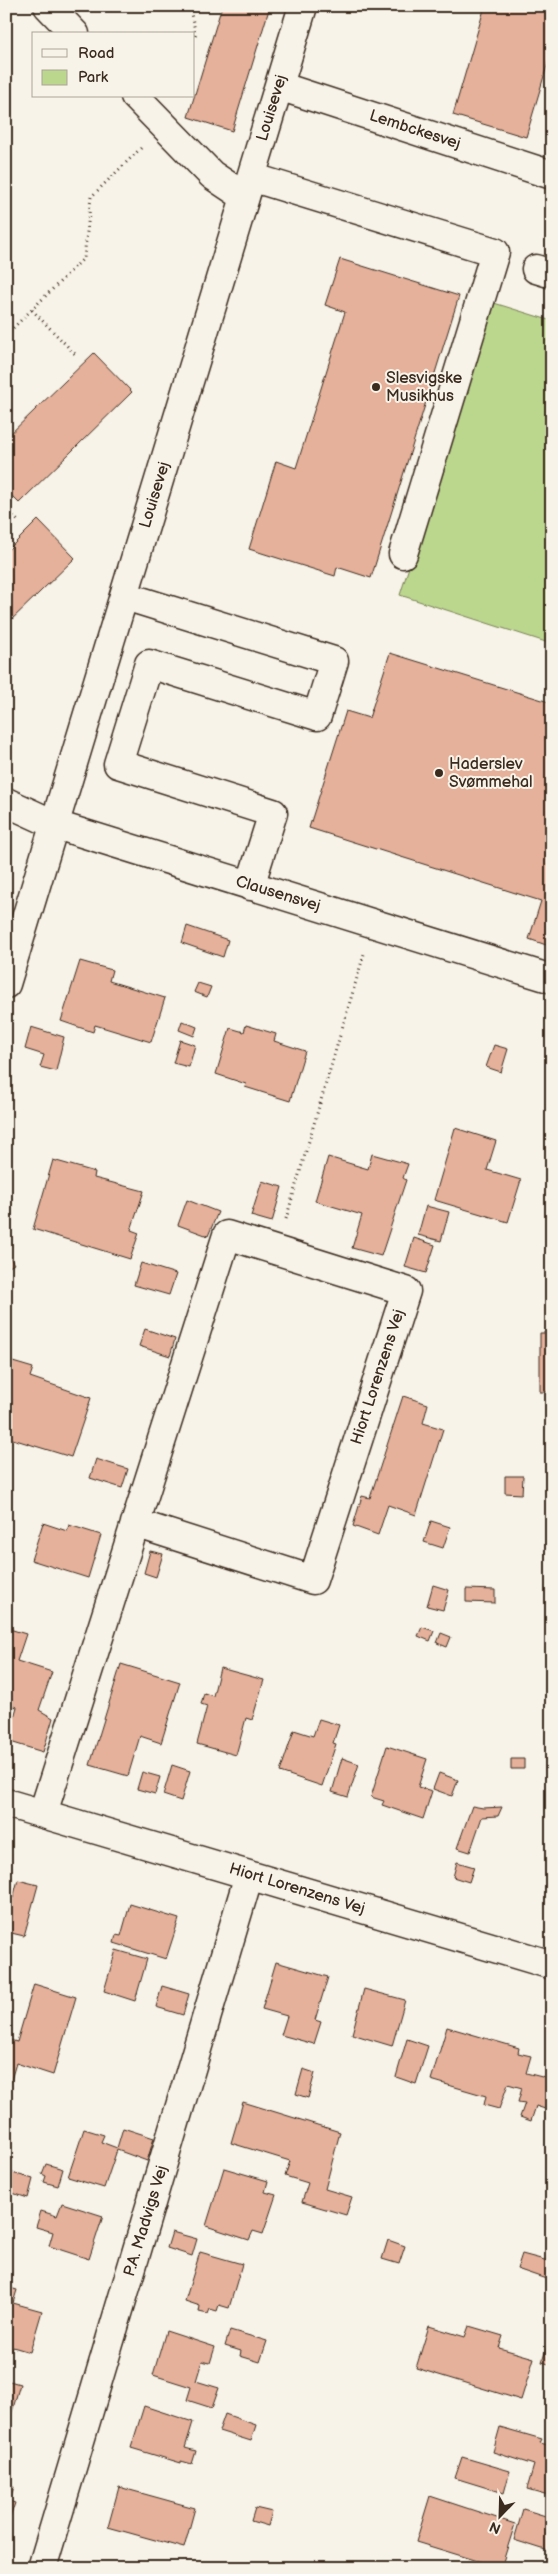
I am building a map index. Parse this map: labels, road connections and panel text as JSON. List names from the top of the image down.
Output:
{
  "streets": {
    "street": [
      "Louisevej",
      "Lembckesvej",
      "Clausensvej",
      "Hiort Lorenzens Vej",
      "P.A. Madvigs Vej"
    ]
  },
  "crossings": [
    ["Louisevej", "Lembckesvej"],
    ["Louisevej", "Clausensvej"],
    ["Hiort Lorenzens Vej", "P.A. Madvigs Vej"]
  ],
  "places": ["Slesvigske Musikhus", "Haderslev Svømmehal"],
  "legend": ["Road", "Park"],
  "north": "bottom left"
}
